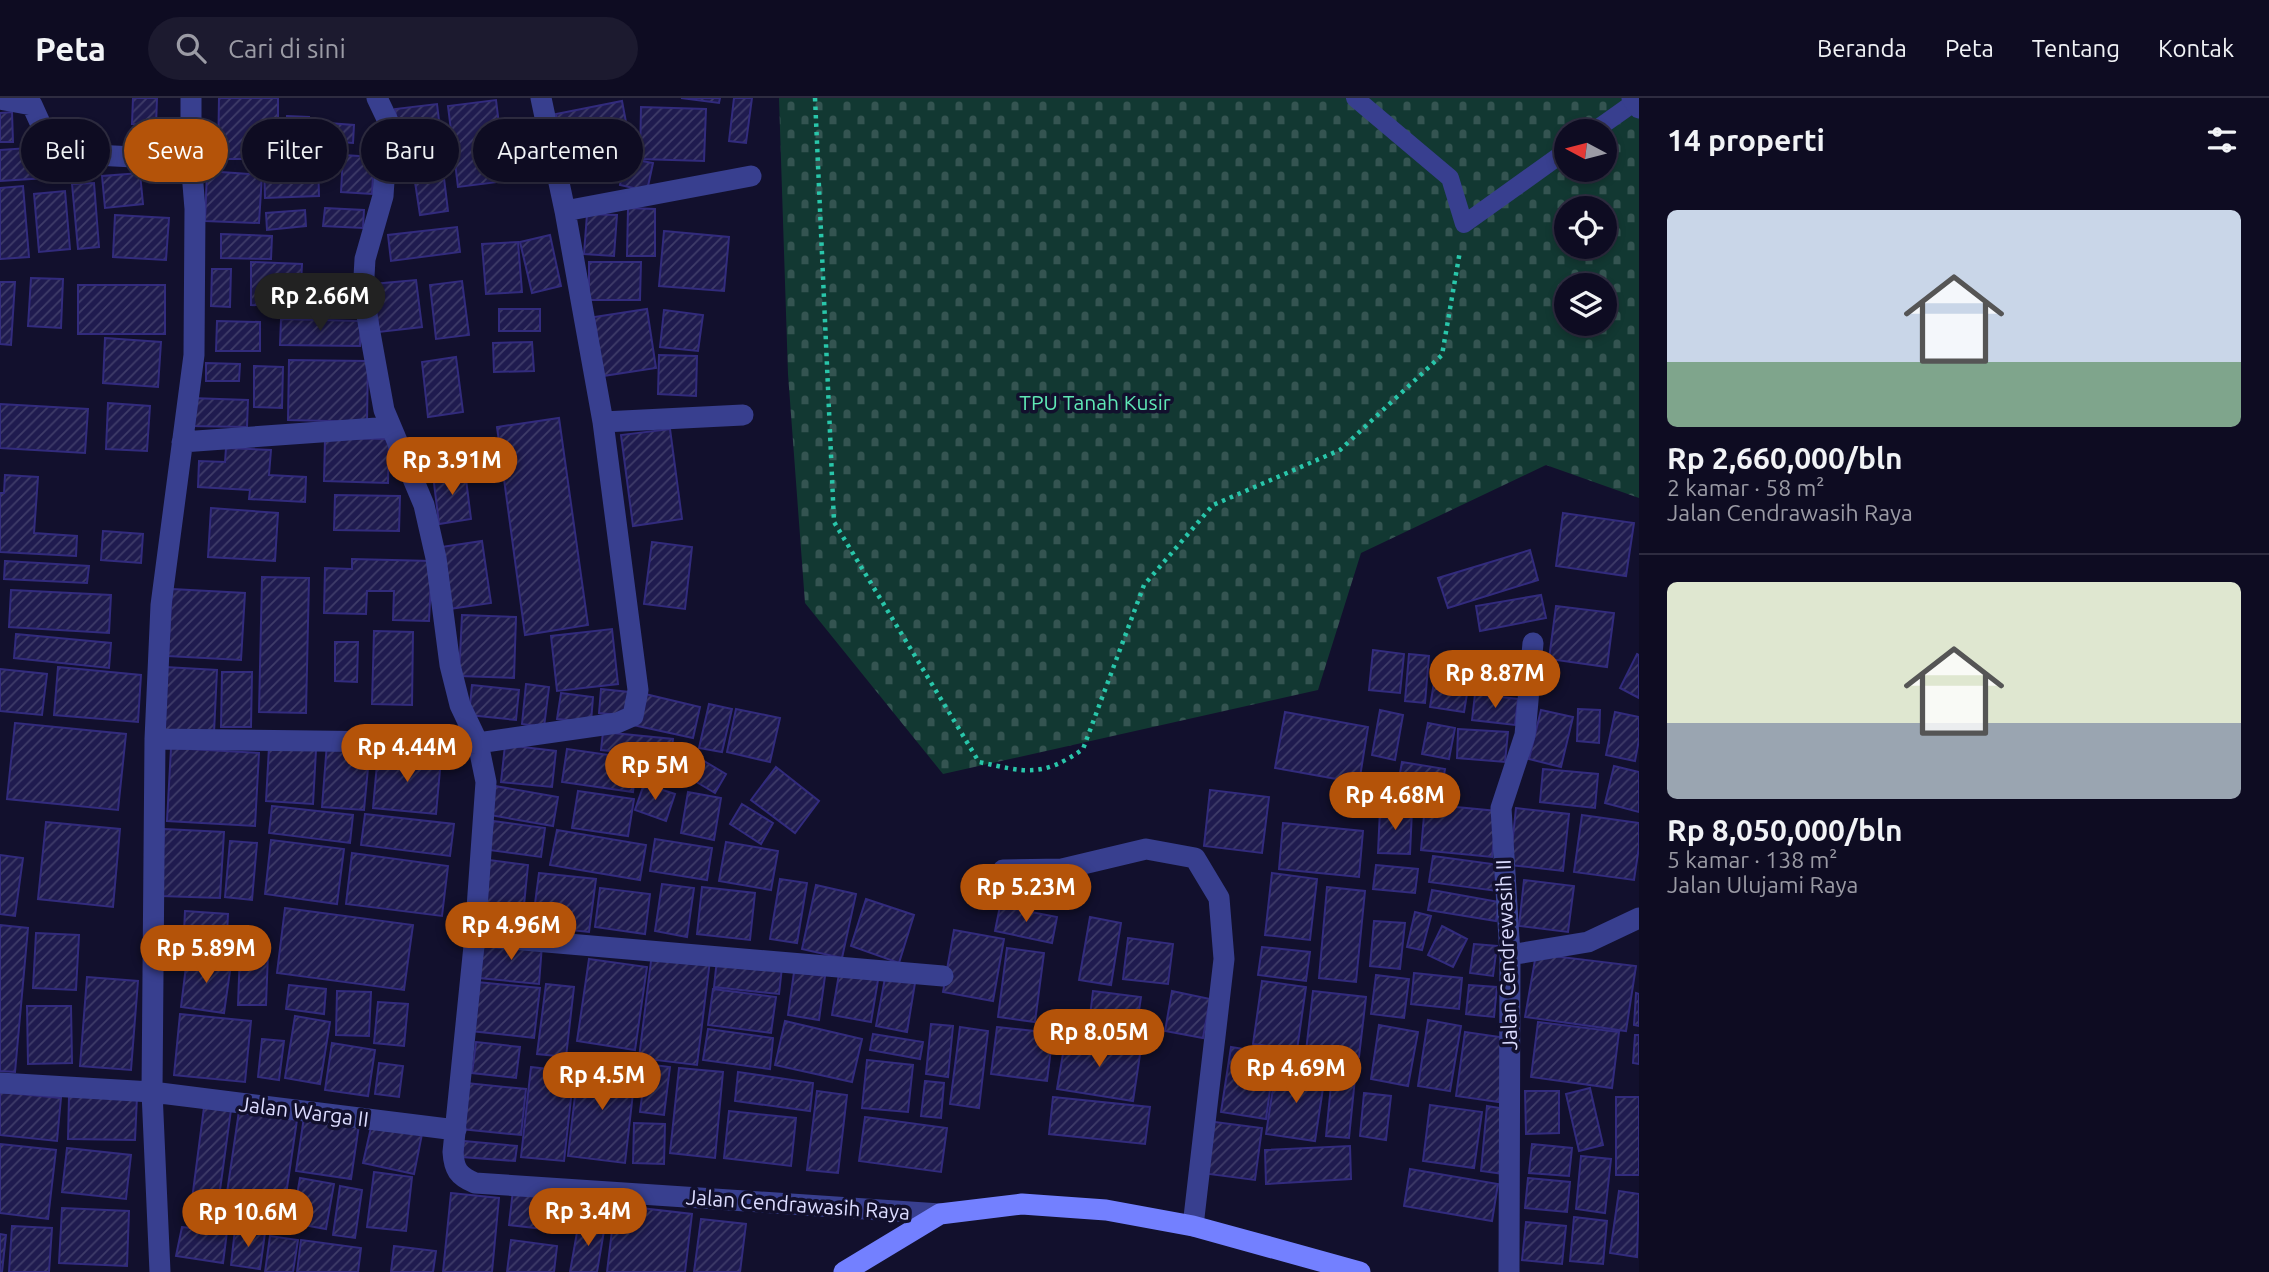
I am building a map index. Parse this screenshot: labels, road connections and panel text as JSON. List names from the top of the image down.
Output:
{
  "streets": {
    "street": ["Jalan Cendrewasih II", "Jalan Warga II", "Jalan Cendrawasih Raya"]
  },
  "crossings": [
    ["Jalan Warga II", "Jalan Cendrawasih Raya"]
  ],
  "parks": ["TPU Tanah Kusir"],
  "north": "left",
  "page": {
    "header": "Peta",
    "search": "Cari di sini",
    "nav": [
      "Beranda",
      "Peta",
      "Tentang",
      "Kontak"
    ],
    "heading": "14 properti",
    "chip": [
      "Beli",
      "Sewa",
      "Filter",
      "Baru",
      "Apartemen"
    ],
    "list": [
      {
        "name": "Rp 2,660,000/bln",
        "note": "2 kamar · 58 m² · Jalan Cendrawasih Raya"
      },
      {
        "name": "Rp 8,050,000/bln",
        "note": "5 kamar · 138 m² · Jalan Ulujami Raya"
      }
    ],
    "price": [
      "Rp 2.66M",
      "Rp 3.91M",
      "Rp 8.87M",
      "Rp 4.44M",
      "Rp 5M",
      "Rp 4.68M",
      "Rp 5.23M",
      "Rp 4.96M",
      "Rp 5.89M",
      "Rp 8.05M",
      "Rp 4.69M",
      "Rp 4.5M",
      "Rp 3.4M",
      "Rp 10.6M"
    ]
  }
}
